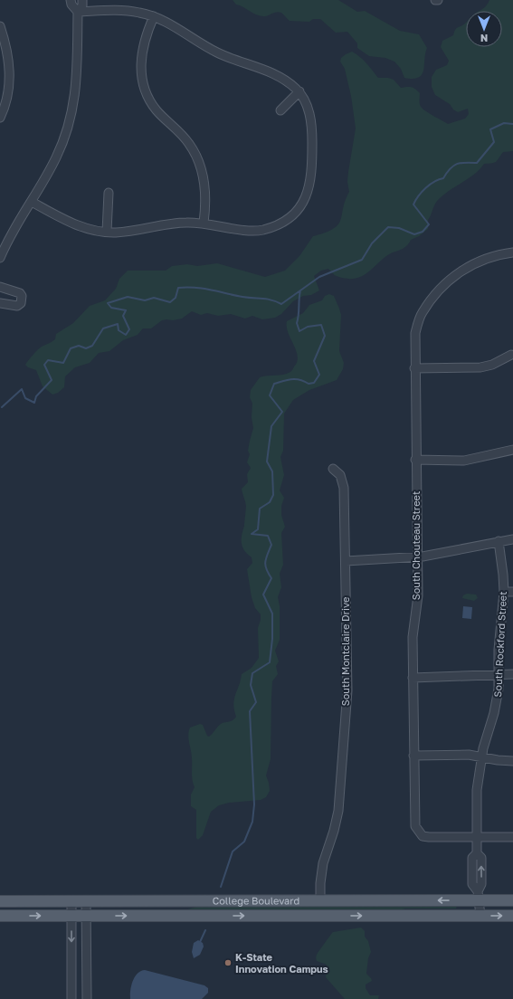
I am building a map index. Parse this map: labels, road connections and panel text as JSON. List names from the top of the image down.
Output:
{
  "streets": {
    "main road": ["College Boulevard"],
    "street": ["South Chouteau Street", "South Rockford Street", "South Montclaire Drive"]
  },
  "crossings": [
    ["South Chouteau Street", "South Rockford Street"],
    ["South Rockford Street", "College Boulevard"],
    ["South Montclaire Drive", "College Boulevard"]
  ],
  "places": ["K-State Innovation Campus"],
  "north": "bottom"
}
